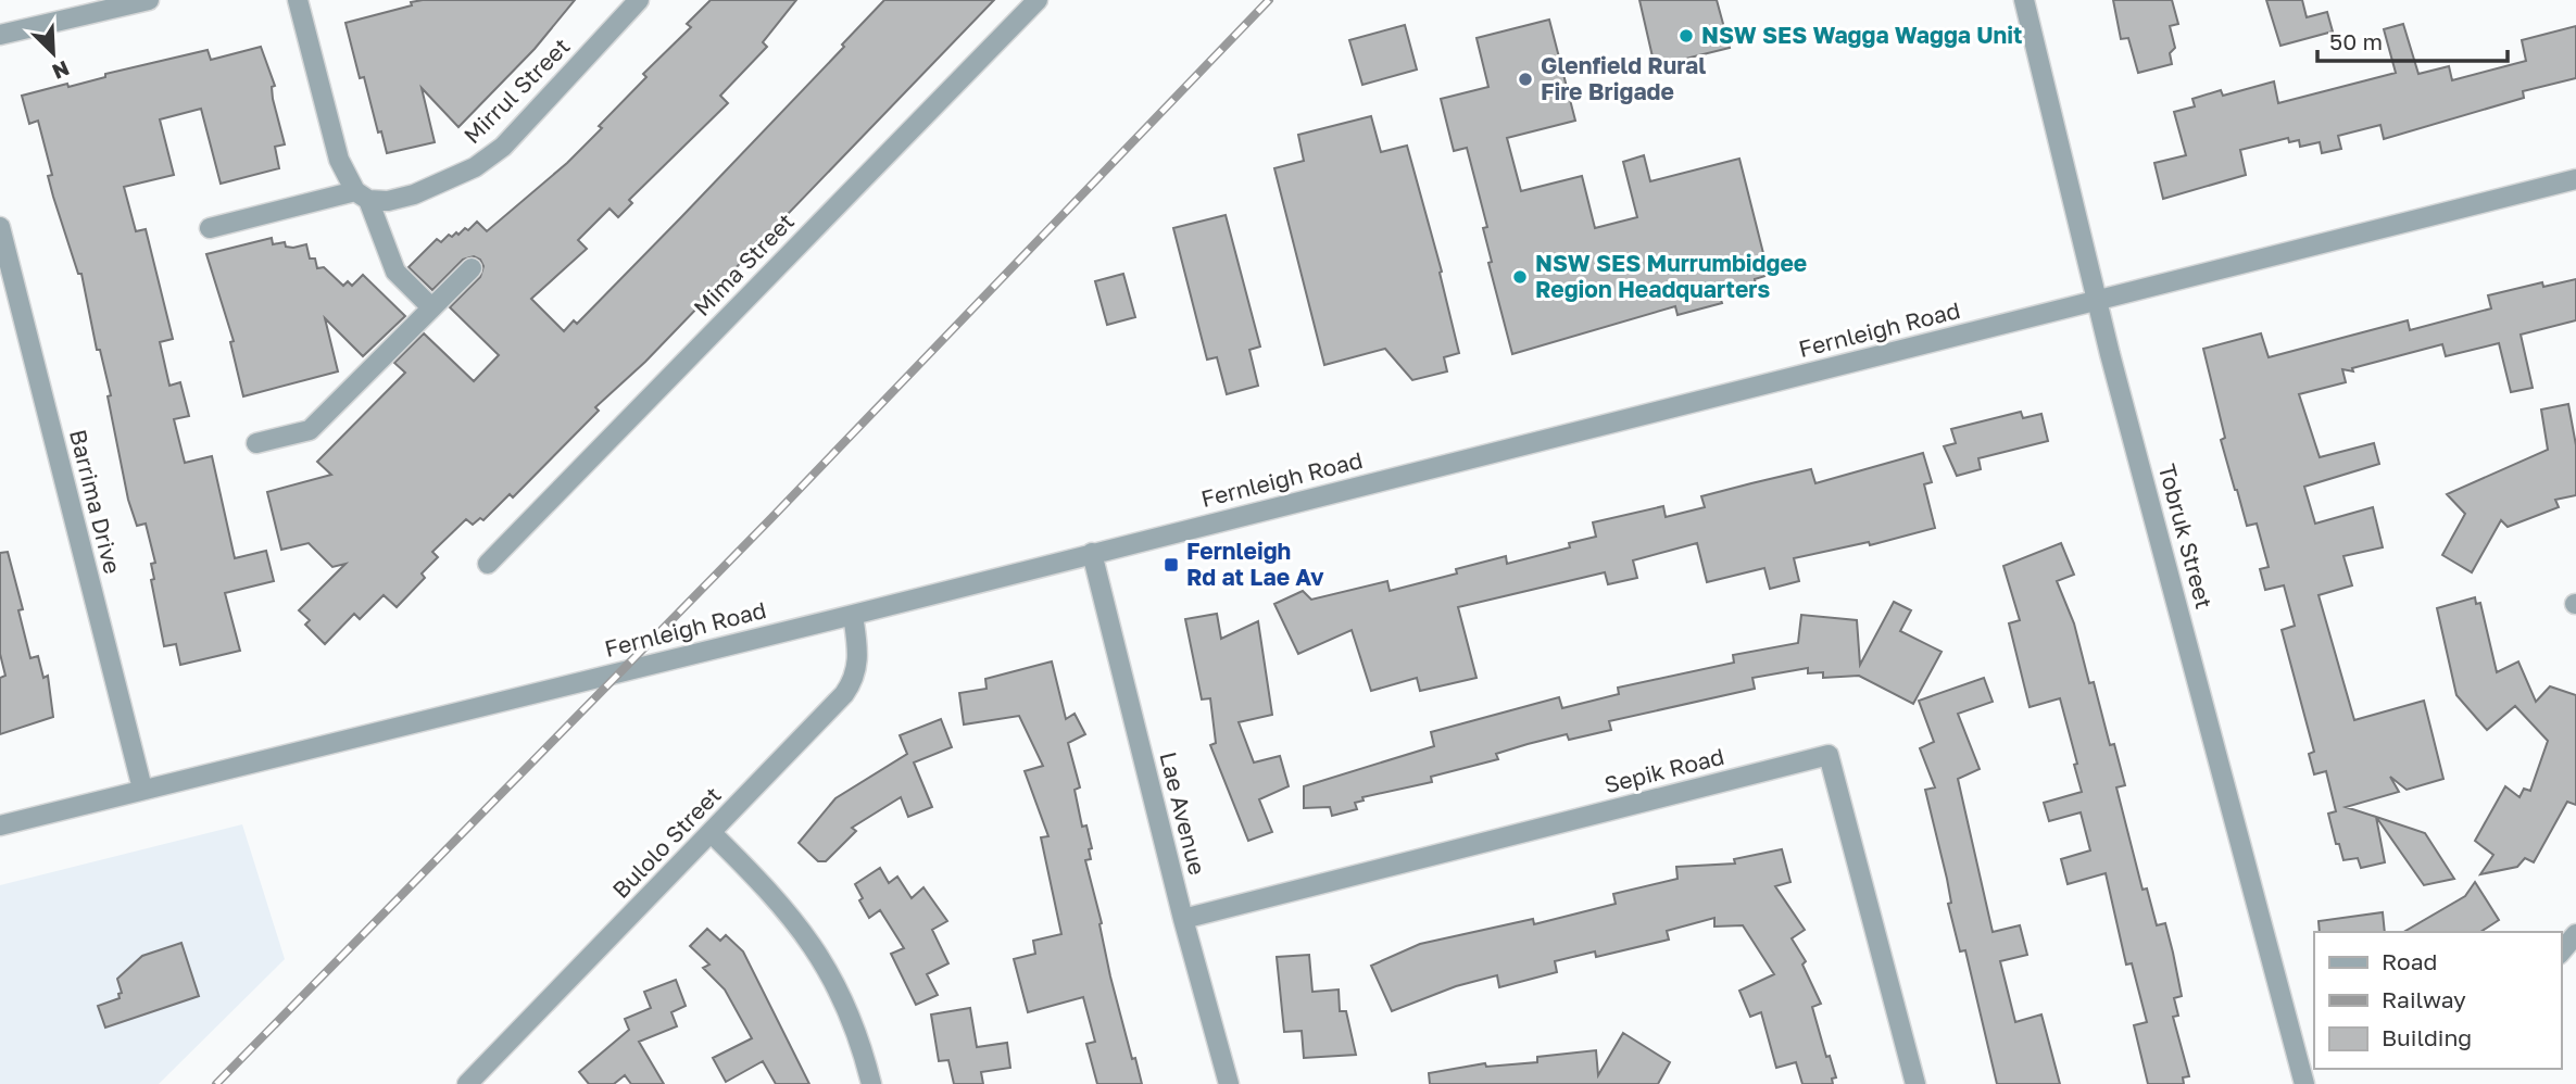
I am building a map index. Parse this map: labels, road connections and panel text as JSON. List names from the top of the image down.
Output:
{
  "streets": {
    "street": [
      "Mirrul Street",
      "Mima Street",
      "Fernleigh Road",
      "Barrima Drive",
      "Tobruk Street",
      "Sepik Road",
      "Lae Avenue",
      "Bulolo Street"
    ]
  },
  "crossings": [
    ["Fernleigh Road", "Barrima Drive"],
    ["Fernleigh Road", "Tobruk Street"],
    ["Fernleigh Road", "Lae Avenue"],
    ["Fernleigh Road", "Bulolo Street"],
    ["Sepik Road", "Lae Avenue"]
  ],
  "places": {
    "other": ["NSW SES Wagga Wagga Unit", "Glenfield Rural Fire Brigade", "NSW SES Murrumbidgee Region Headquarters"],
    "transit": ["Fernleigh Rd at Lae Av"]
  },
  "legend": ["Road", "Railway", "Building"],
  "scale_bar": "50 m",
  "north": "bottom right"
}
